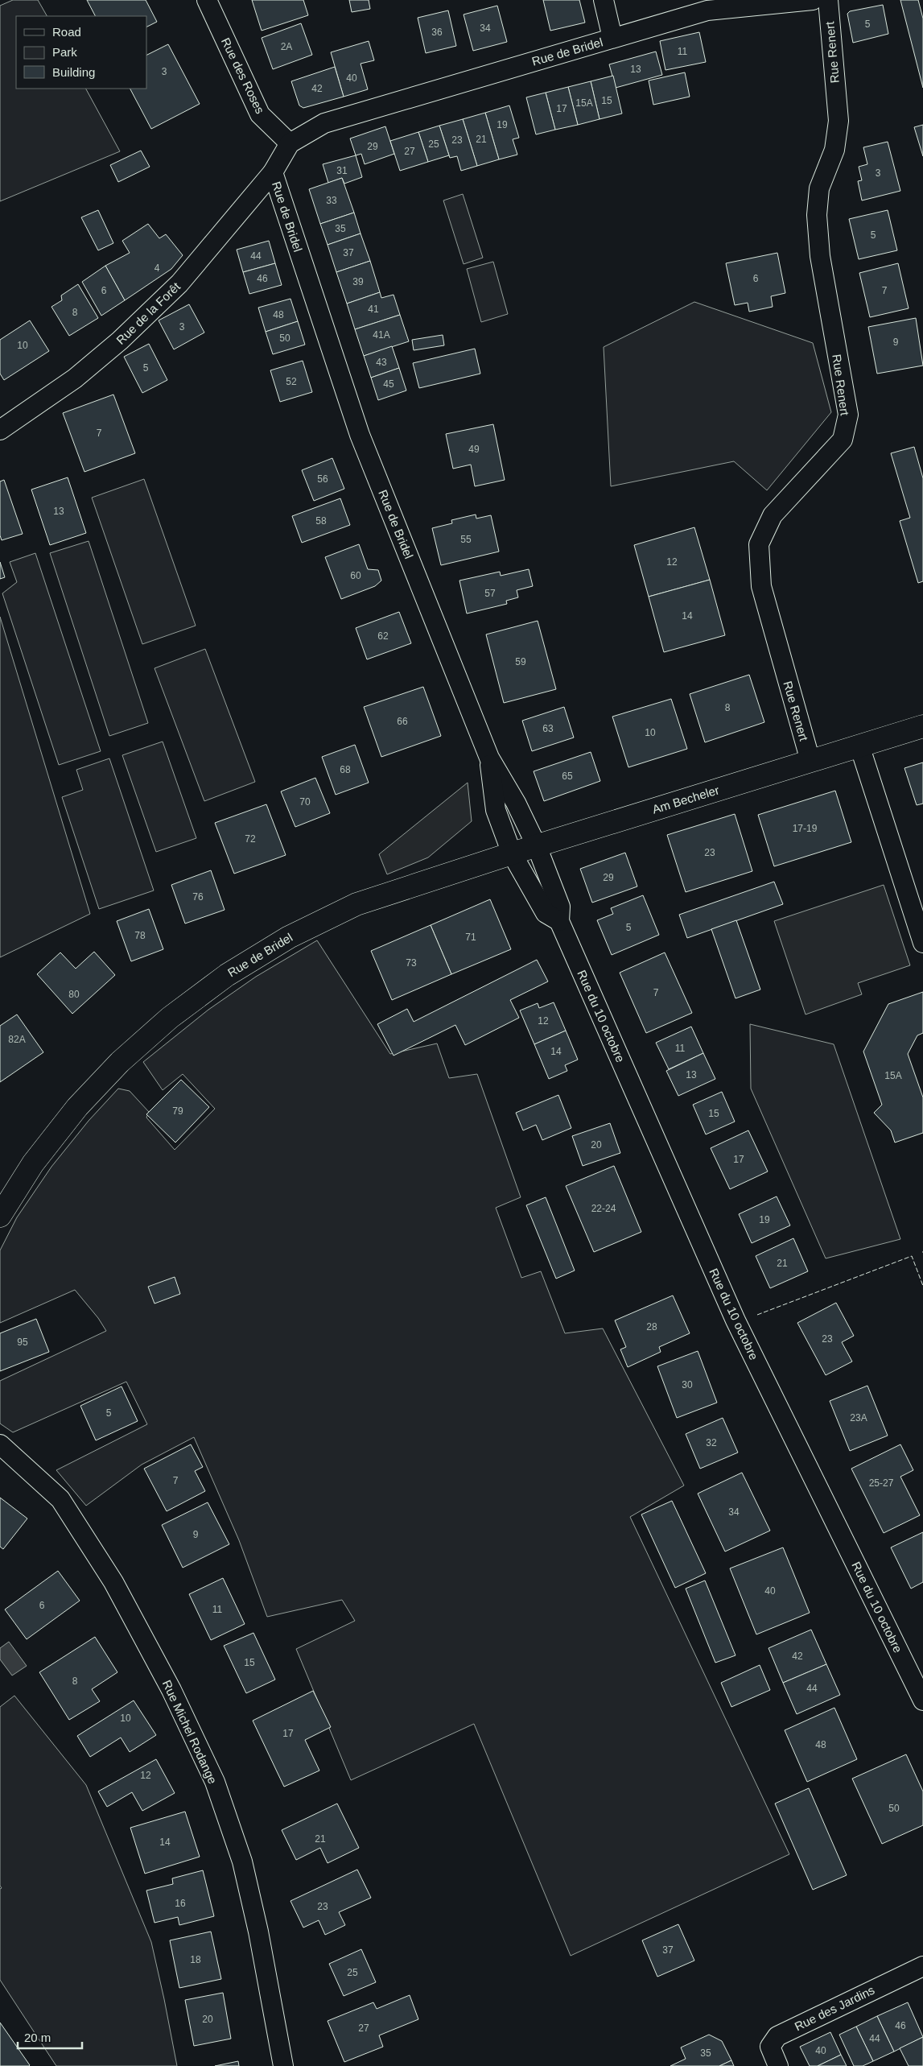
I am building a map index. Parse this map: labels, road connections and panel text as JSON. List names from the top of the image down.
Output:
{
  "streets": {
    "main road": ["Rue de Bridel", "Am Becheler"],
    "street": [
      "Rue Renert",
      "Rue des Roses",
      "Rue de la Forêt",
      "Rue du 10 octobre",
      "Rue Michel Rodange",
      "Rue des Jardins"
    ]
  },
  "crossings": [
    ["Rue de Bridel", "Rue des Roses"],
    ["Rue de Bridel", "Rue de la Forêt"],
    ["Rue de Bridel", "Am Becheler"],
    ["Rue de Bridel", "Rue du 10 octobre"],
    ["Rue Renert", "Am Becheler"],
    ["Am Becheler", "Rue du 10 octobre"]
  ],
  "house_numbers": [
    "5",
    "34",
    "36",
    "2A",
    "11",
    "13",
    "3",
    "40",
    "42",
    "15",
    "15A",
    "17",
    "19",
    "21",
    "23",
    "25",
    "29",
    "27",
    "31",
    "3",
    "33",
    "35",
    "5",
    "37",
    "44",
    "4",
    "46",
    "6",
    "39",
    "6",
    "7",
    "41",
    "8",
    "48",
    "3",
    "41A",
    "50",
    "9",
    "10",
    "43",
    "5",
    "52",
    "45",
    "7",
    "49",
    "56",
    "13",
    "58",
    "55",
    "12",
    "60",
    "57",
    "14",
    "62",
    "59",
    "8",
    "66",
    "63",
    "10",
    "68",
    "65",
    "70",
    "17-19",
    "72",
    "23",
    "29",
    "76",
    "5",
    "78",
    "71",
    "73",
    "7",
    "80",
    "12",
    "82A",
    "11",
    "14",
    "13",
    "15A",
    "79",
    "15",
    "20",
    "17",
    "22-24",
    "19",
    "21",
    "28",
    "23",
    "95",
    "30",
    "5",
    "23A",
    "32",
    "7",
    "25-27",
    "34",
    "9",
    "40",
    "6",
    "11",
    "42",
    "15",
    "8",
    "44",
    "10",
    "17",
    "48",
    "12",
    "50",
    "21",
    "14",
    "16",
    "23",
    "37",
    "18",
    "25",
    "20",
    "46",
    "27",
    "44",
    "40",
    "35"
  ],
  "legend": ["Road", "Park", "Building"],
  "scale_bar": "20 m"
}
